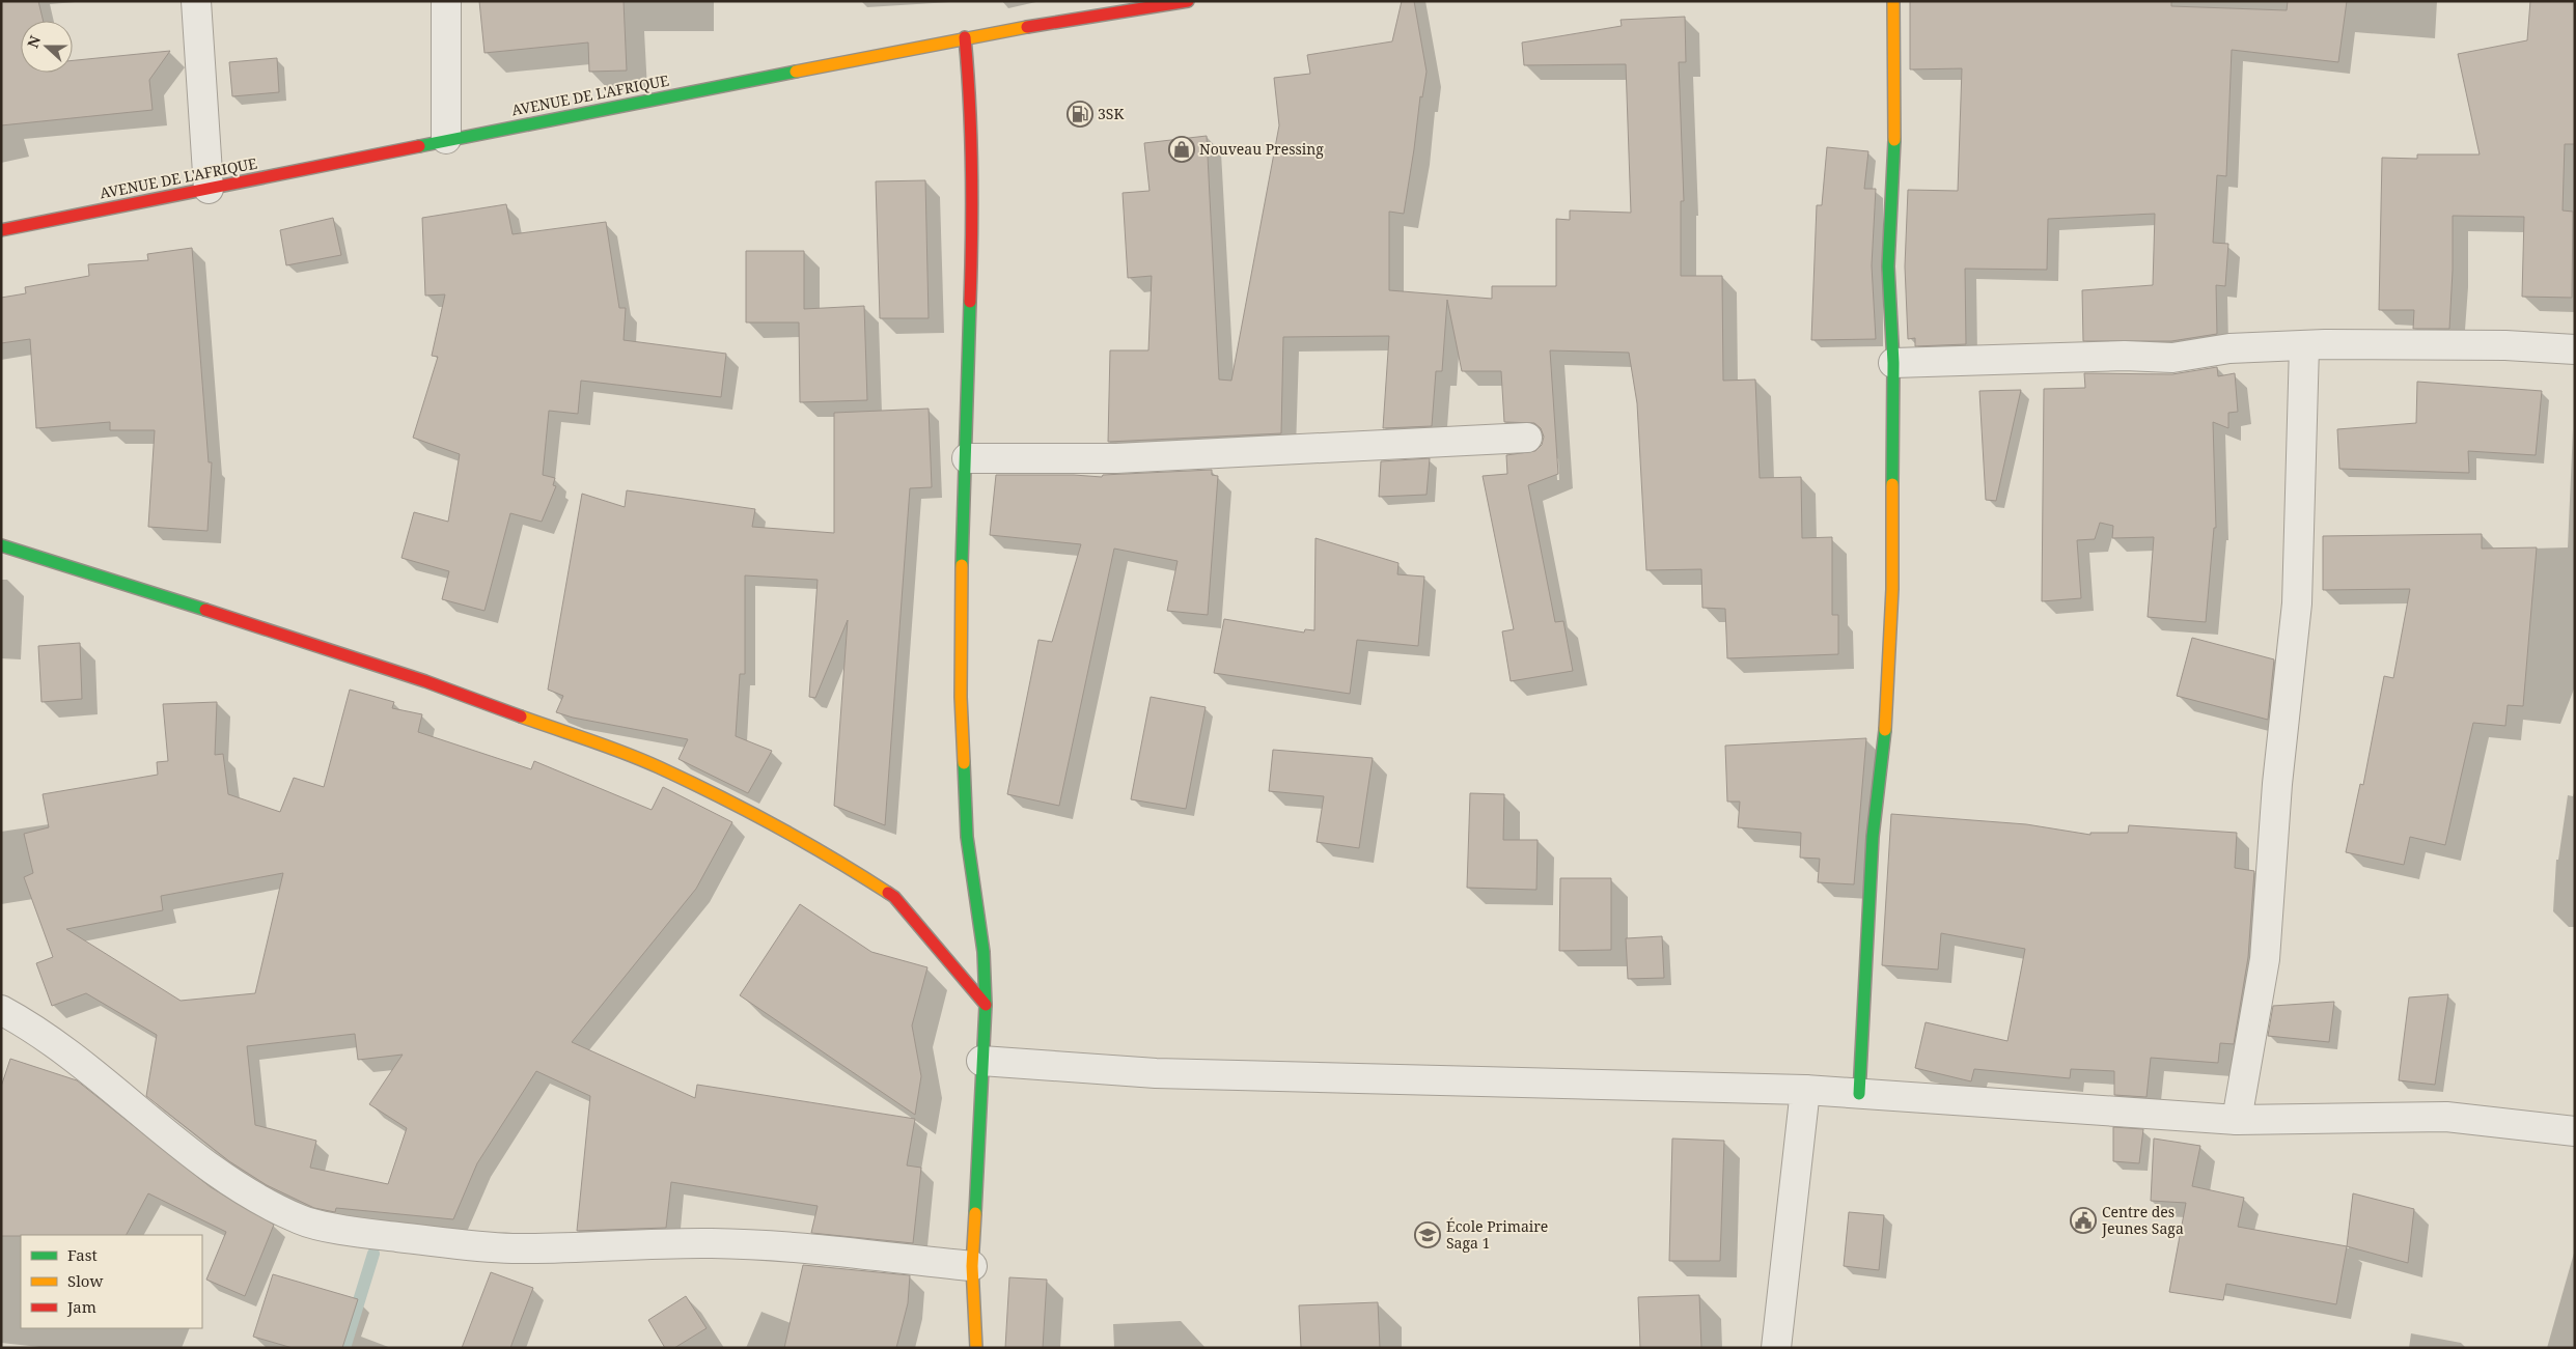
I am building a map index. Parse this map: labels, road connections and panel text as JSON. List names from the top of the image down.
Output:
{
  "streets": {
    "street": ["AVENUE DE L'AFRIQUE"]
  },
  "places": {
    "fuel station": ["3SK"],
    "shop": ["Nouveau Pressing"],
    "public building": ["Centre des Jeunes Saga"],
    "school or university": ["École Primaire Saga 1"]
  },
  "legend": ["Fast", "Slow", "Jam"],
  "north": "left"
}
